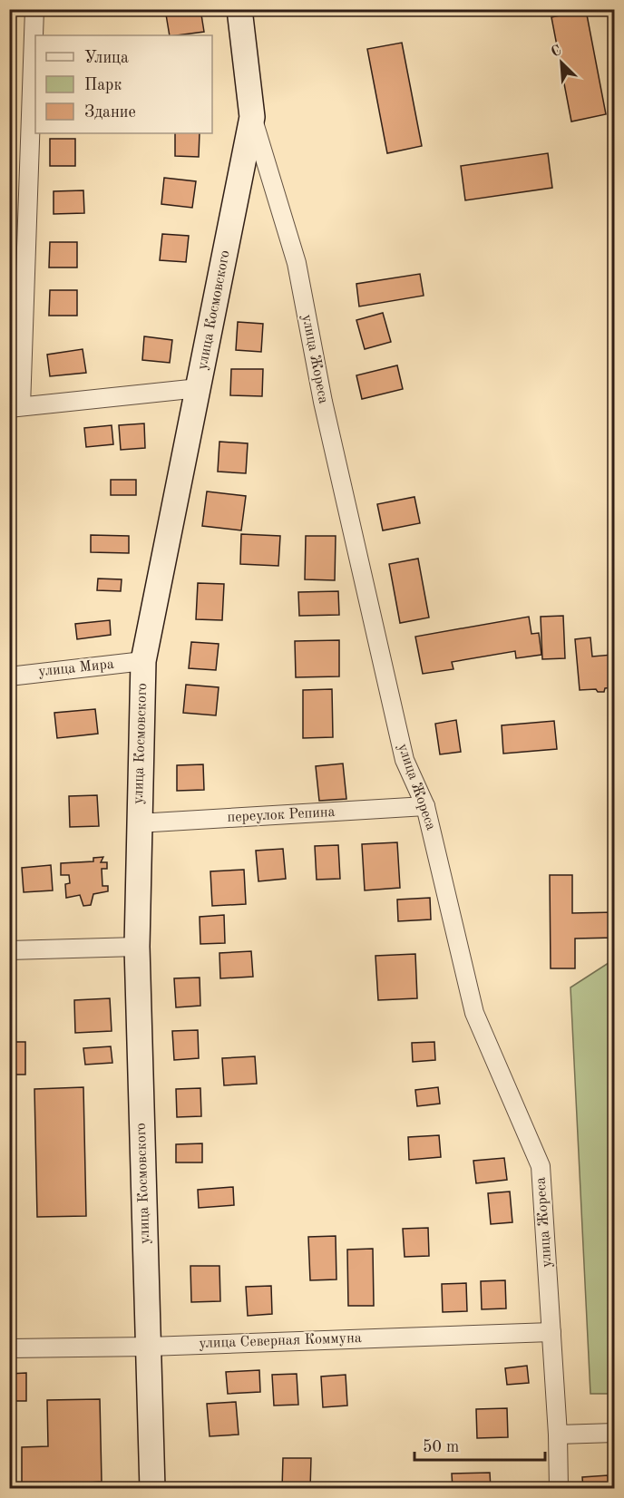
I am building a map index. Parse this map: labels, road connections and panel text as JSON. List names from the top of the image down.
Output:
{
  "streets": {
    "main road": ["улица Космовского"],
    "street": [
      "улица Жореса",
      "улица Мира",
      "переулок Репина",
      "улица Северная Коммуна"
    ]
  },
  "crossings": [
    ["улица Космовского", "улица Жореса"],
    ["улица Космовского", "улица Мира"],
    ["улица Космовского", "переулок Репина"],
    ["улица Космовского", "улица Северная Коммуна"],
    ["улица Жореса", "переулок Репина"],
    ["улица Жореса", "улица Северная Коммуна"]
  ],
  "legend": ["Улица", "Парк", "Здание"],
  "scale_bar": "50 m",
  "north": "top left"
}
